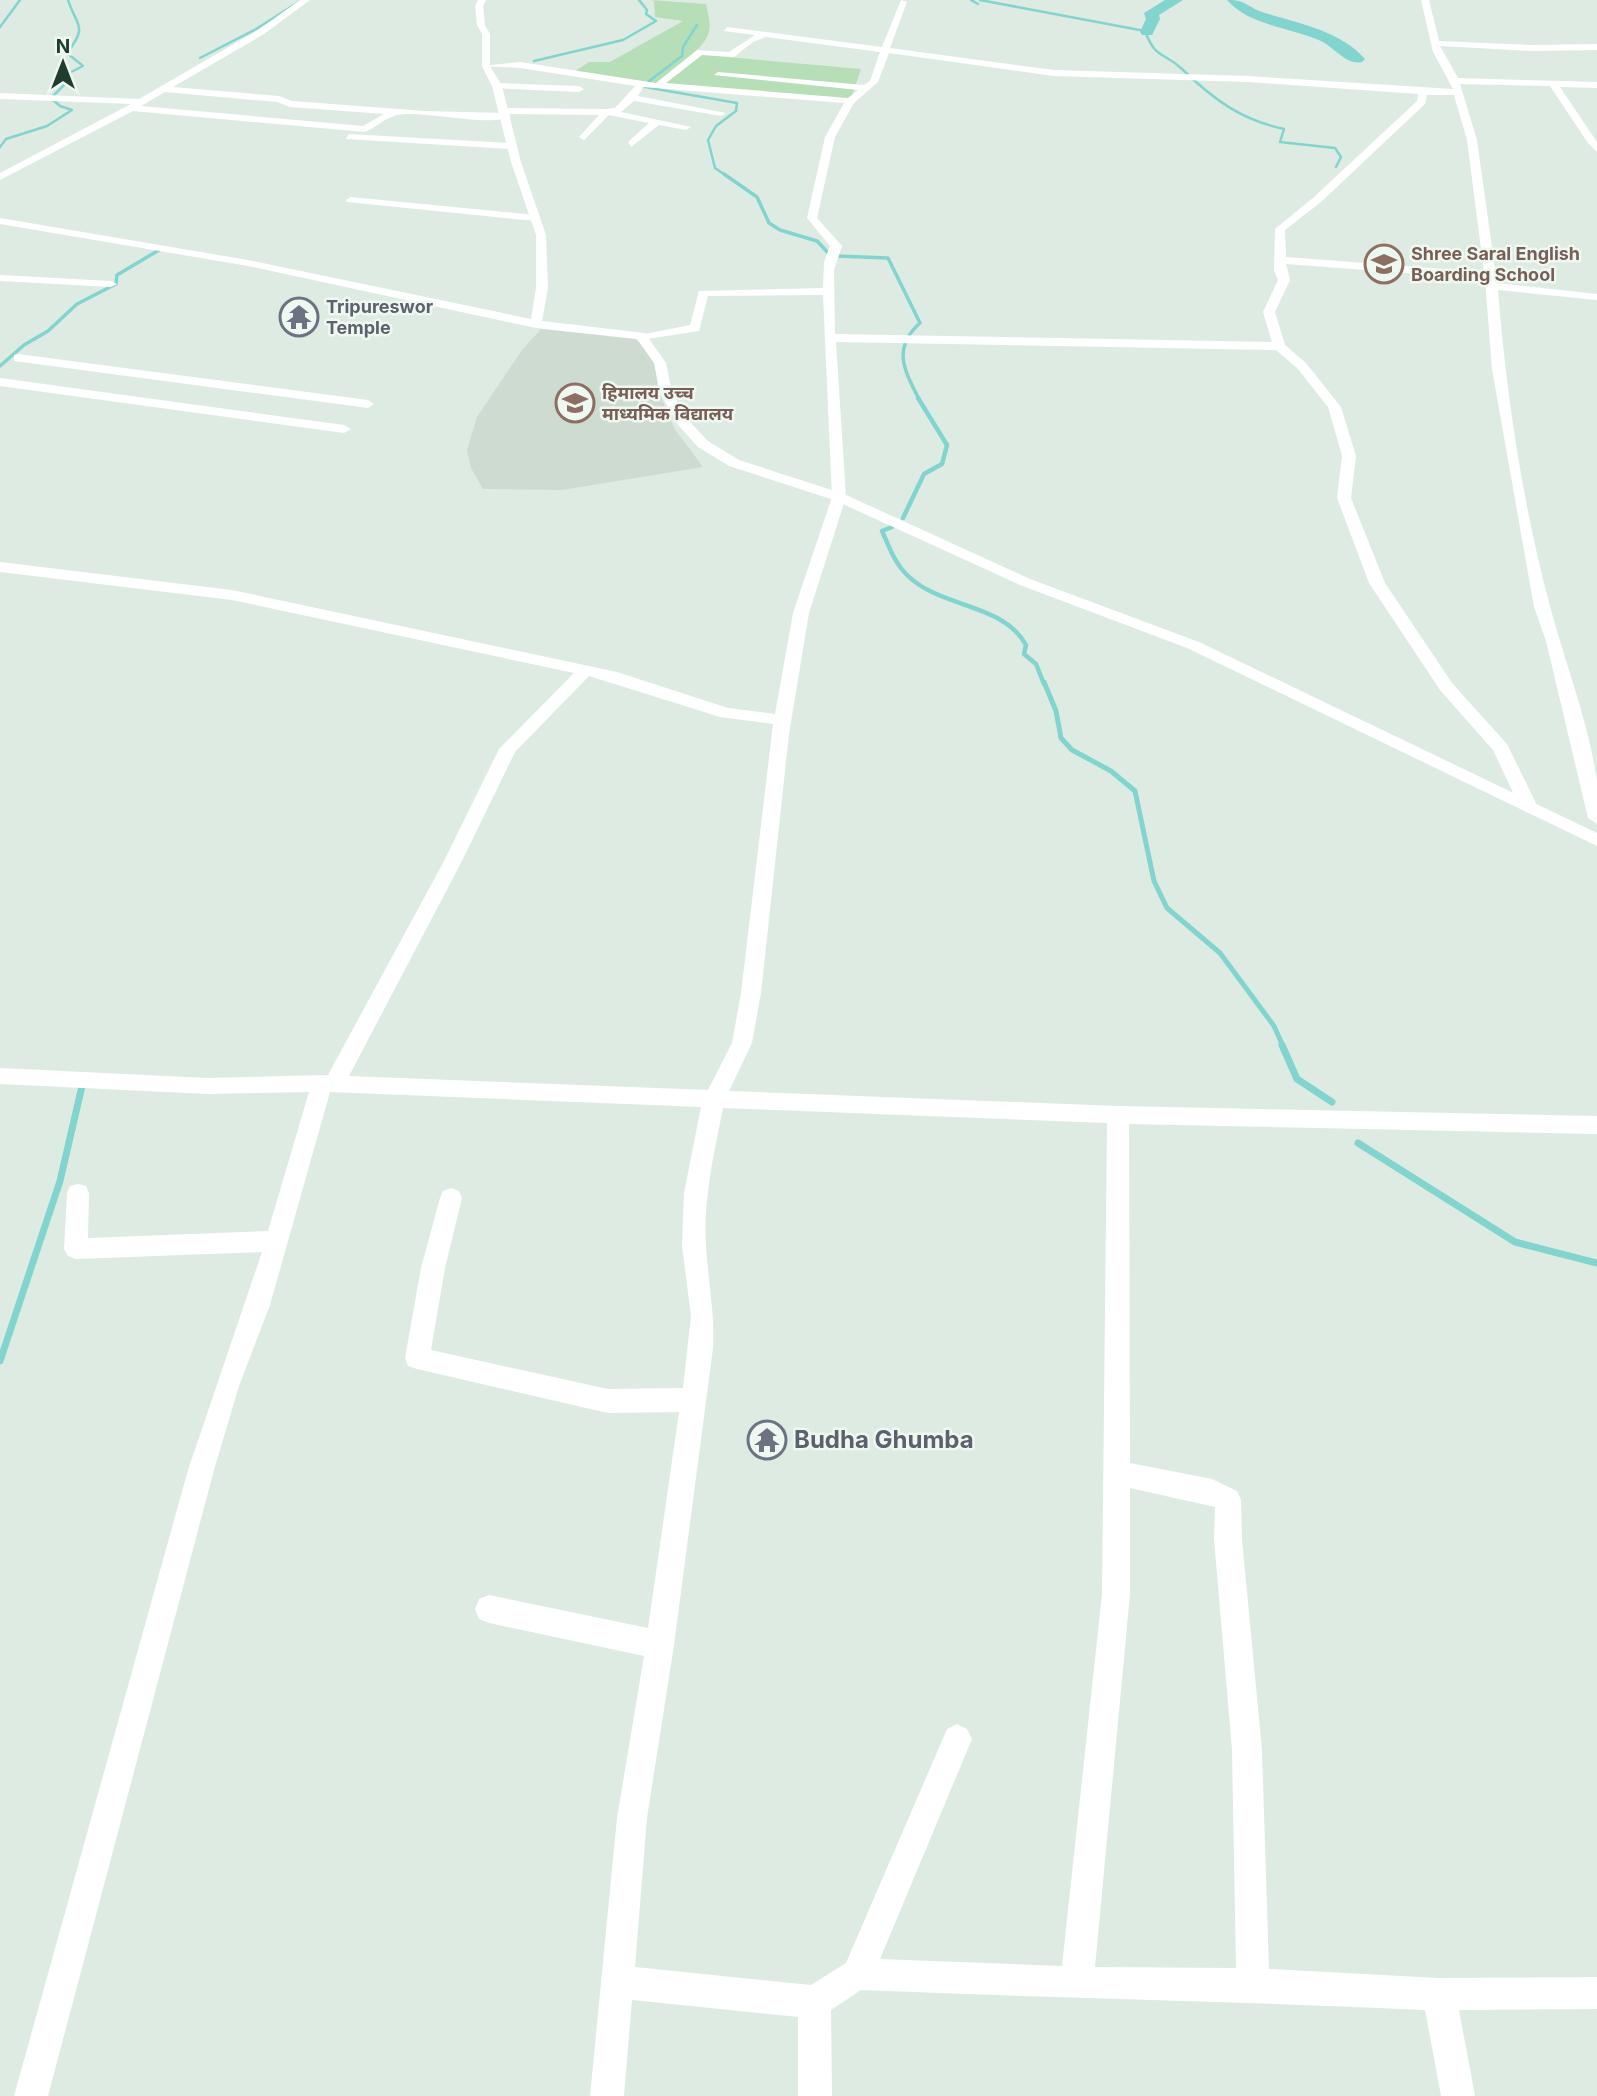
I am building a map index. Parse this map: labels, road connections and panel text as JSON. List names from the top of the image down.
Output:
{
  "places": {
    "school or university": ["Shree Saral English Boarding School", "हिमालय उच्च माध्यमिक विद्यालय"],
    "temple": ["Tripureswor Temple", "Budha Ghumba"]
  },
  "north": "top"
}
